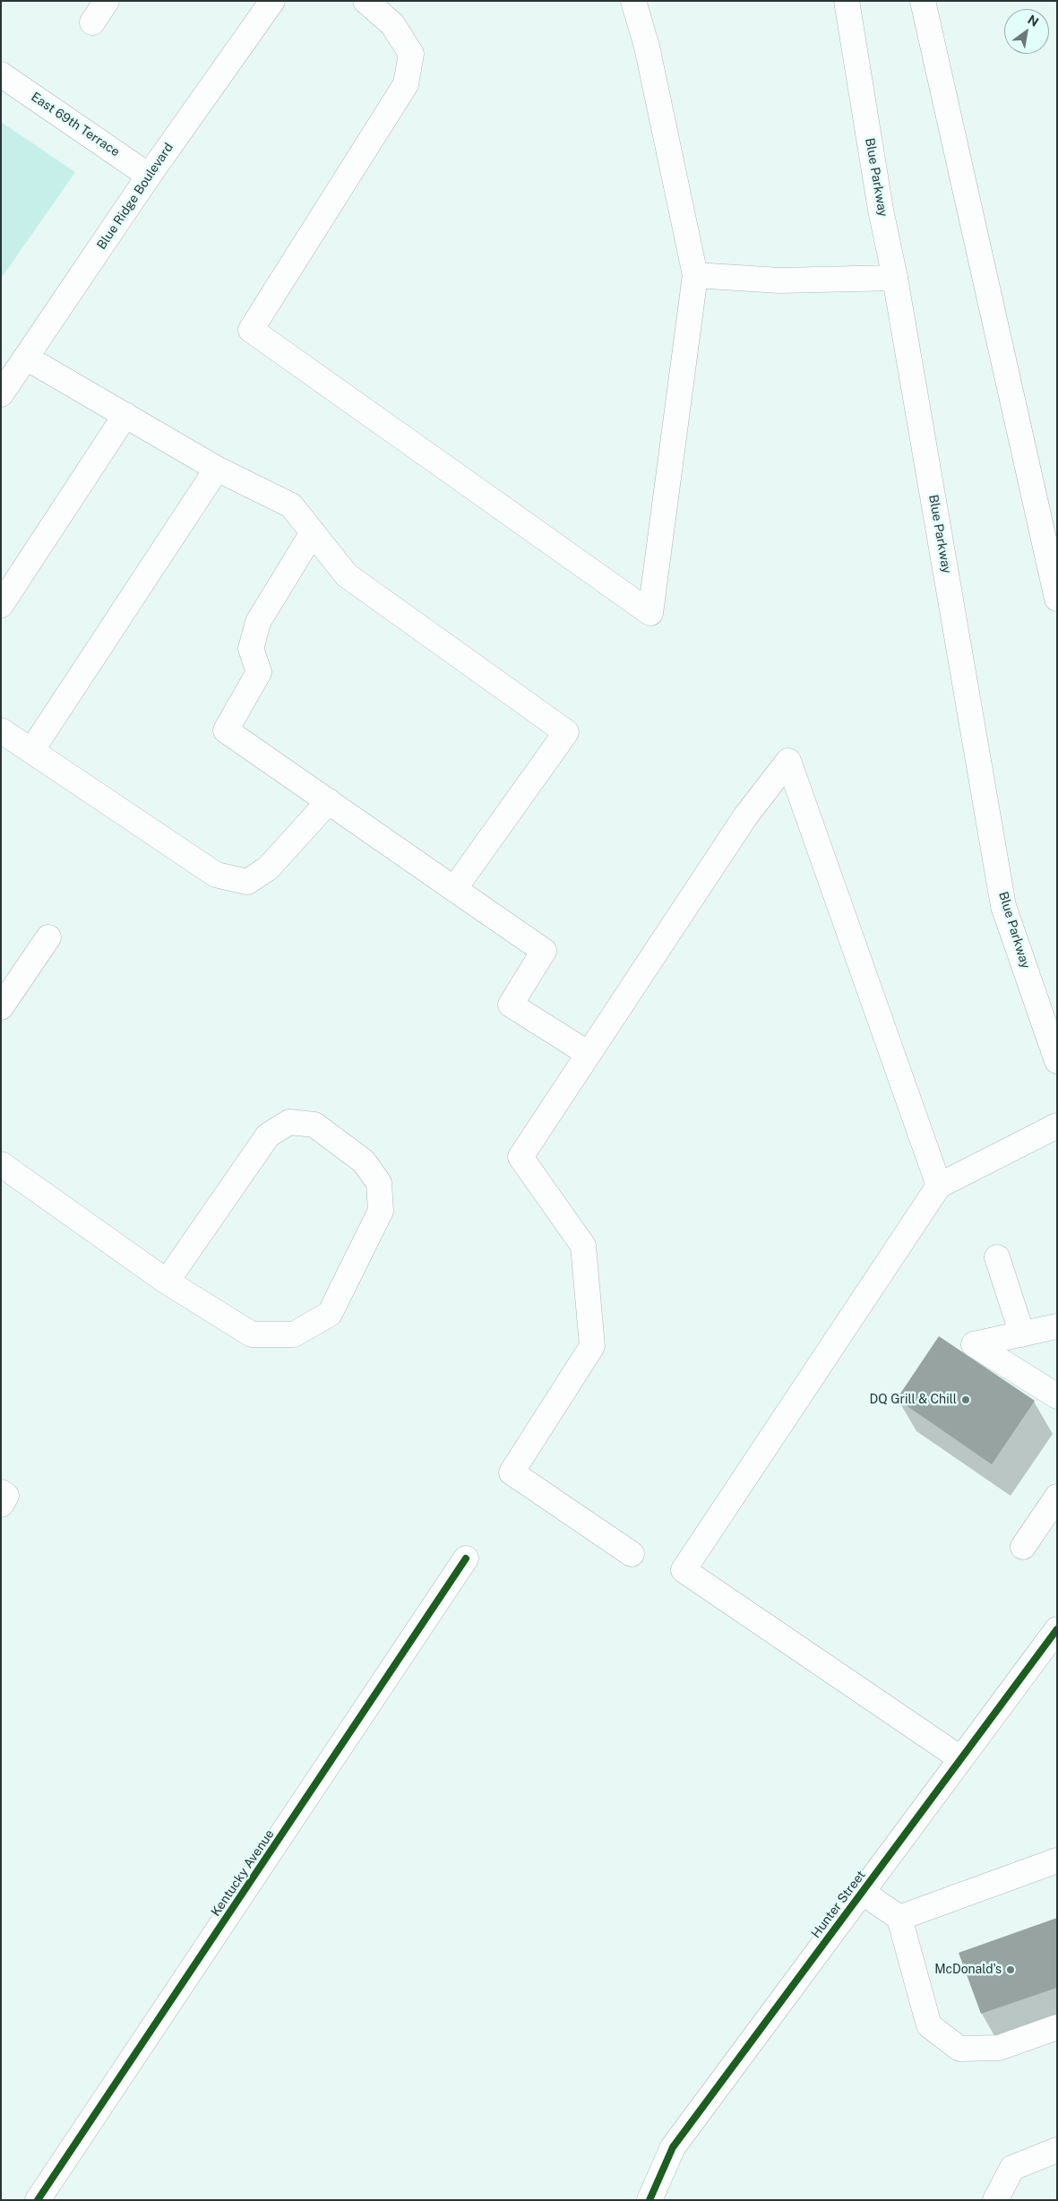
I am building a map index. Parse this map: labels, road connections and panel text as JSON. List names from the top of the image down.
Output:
{
  "streets": {
    "main road": [
      "East 69th Terrace",
      "Blue Parkway",
      "Blue Ridge Boulevard",
      "Kentucky Avenue",
      "Hunter Street"
    ]
  },
  "crossings": [
    ["East 69th Terrace", "Blue Ridge Boulevard"]
  ],
  "places": ["DQ Grill & Chill", "McDonald's"],
  "north": "top right"
}
